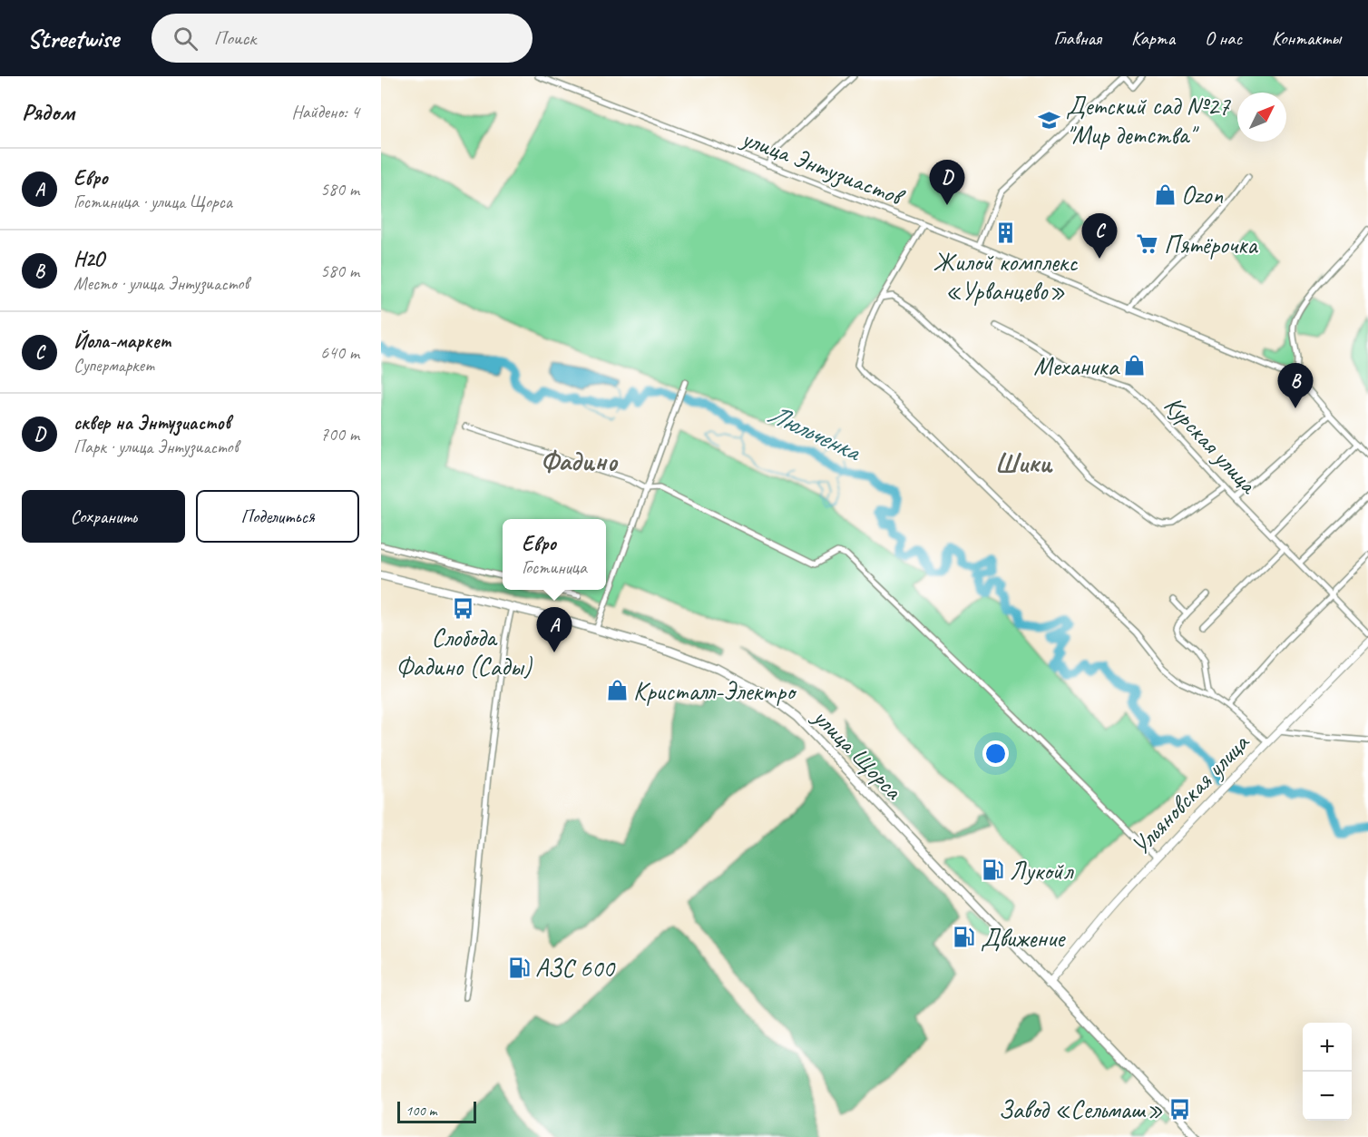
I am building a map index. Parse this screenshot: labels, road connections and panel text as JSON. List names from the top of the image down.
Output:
{
  "streets": {
    "main road": ["улица Щорса", "Ульяновская улица"],
    "street": ["улица Энтузиастов", "Курская улица"]
  },
  "crossings": [
    ["улица Щорса", "Ульяновская улица"]
  ],
  "districts": ["Фадино", "Шики"],
  "water": ["Люльченка"],
  "places": {
    "school or university": ["Детский сад №27 \"Мир детства\""],
    "shop": ["Ozon", "Механика", "Кристалл-Электро"],
    "building": ["Жилой комплекс «Урванцево»"],
    "supermarket": ["Пятёрочка"],
    "bus stop": ["Слобода Фадино (Сады)", "Завод «Сельмаш»"],
    "fuel station": ["Лукойл", "Движение", "АЗС 600"]
  },
  "scale_bar": "100 m",
  "north": "top right",
  "page": {
    "header": "Streetwise",
    "search": "Поиск",
    "nav": [
      "Главная",
      "Карта",
      "О нас",
      "Контакты"
    ],
    "heading": ["Рядом", "Найдено: 4"],
    "list": [
      {
        "mark": "A",
        "name": "Евро",
        "note": "Гостиница · улица Щорса",
        "value": "580 m"
      },
      {
        "mark": "B",
        "name": "H2O",
        "note": "Место · улица Энтузиастов",
        "value": "580 m"
      },
      {
        "mark": "C",
        "name": "Йола-маркет",
        "note": "Супермаркет",
        "value": "640 m"
      },
      {
        "mark": "D",
        "name": "сквер на Энтузиастов",
        "note": "Парк · улица Энтузиастов",
        "value": "700 m"
      }
    ],
    "pins": [
      "D",
      "C",
      "B",
      "A"
    ],
    "buttons": ["Сохранить", "Поделиться"],
    "popup": ["Евро", "Гостиница"],
    "map_buttons": ["+", "−"],
    "scale": "100 m"
  }
}
